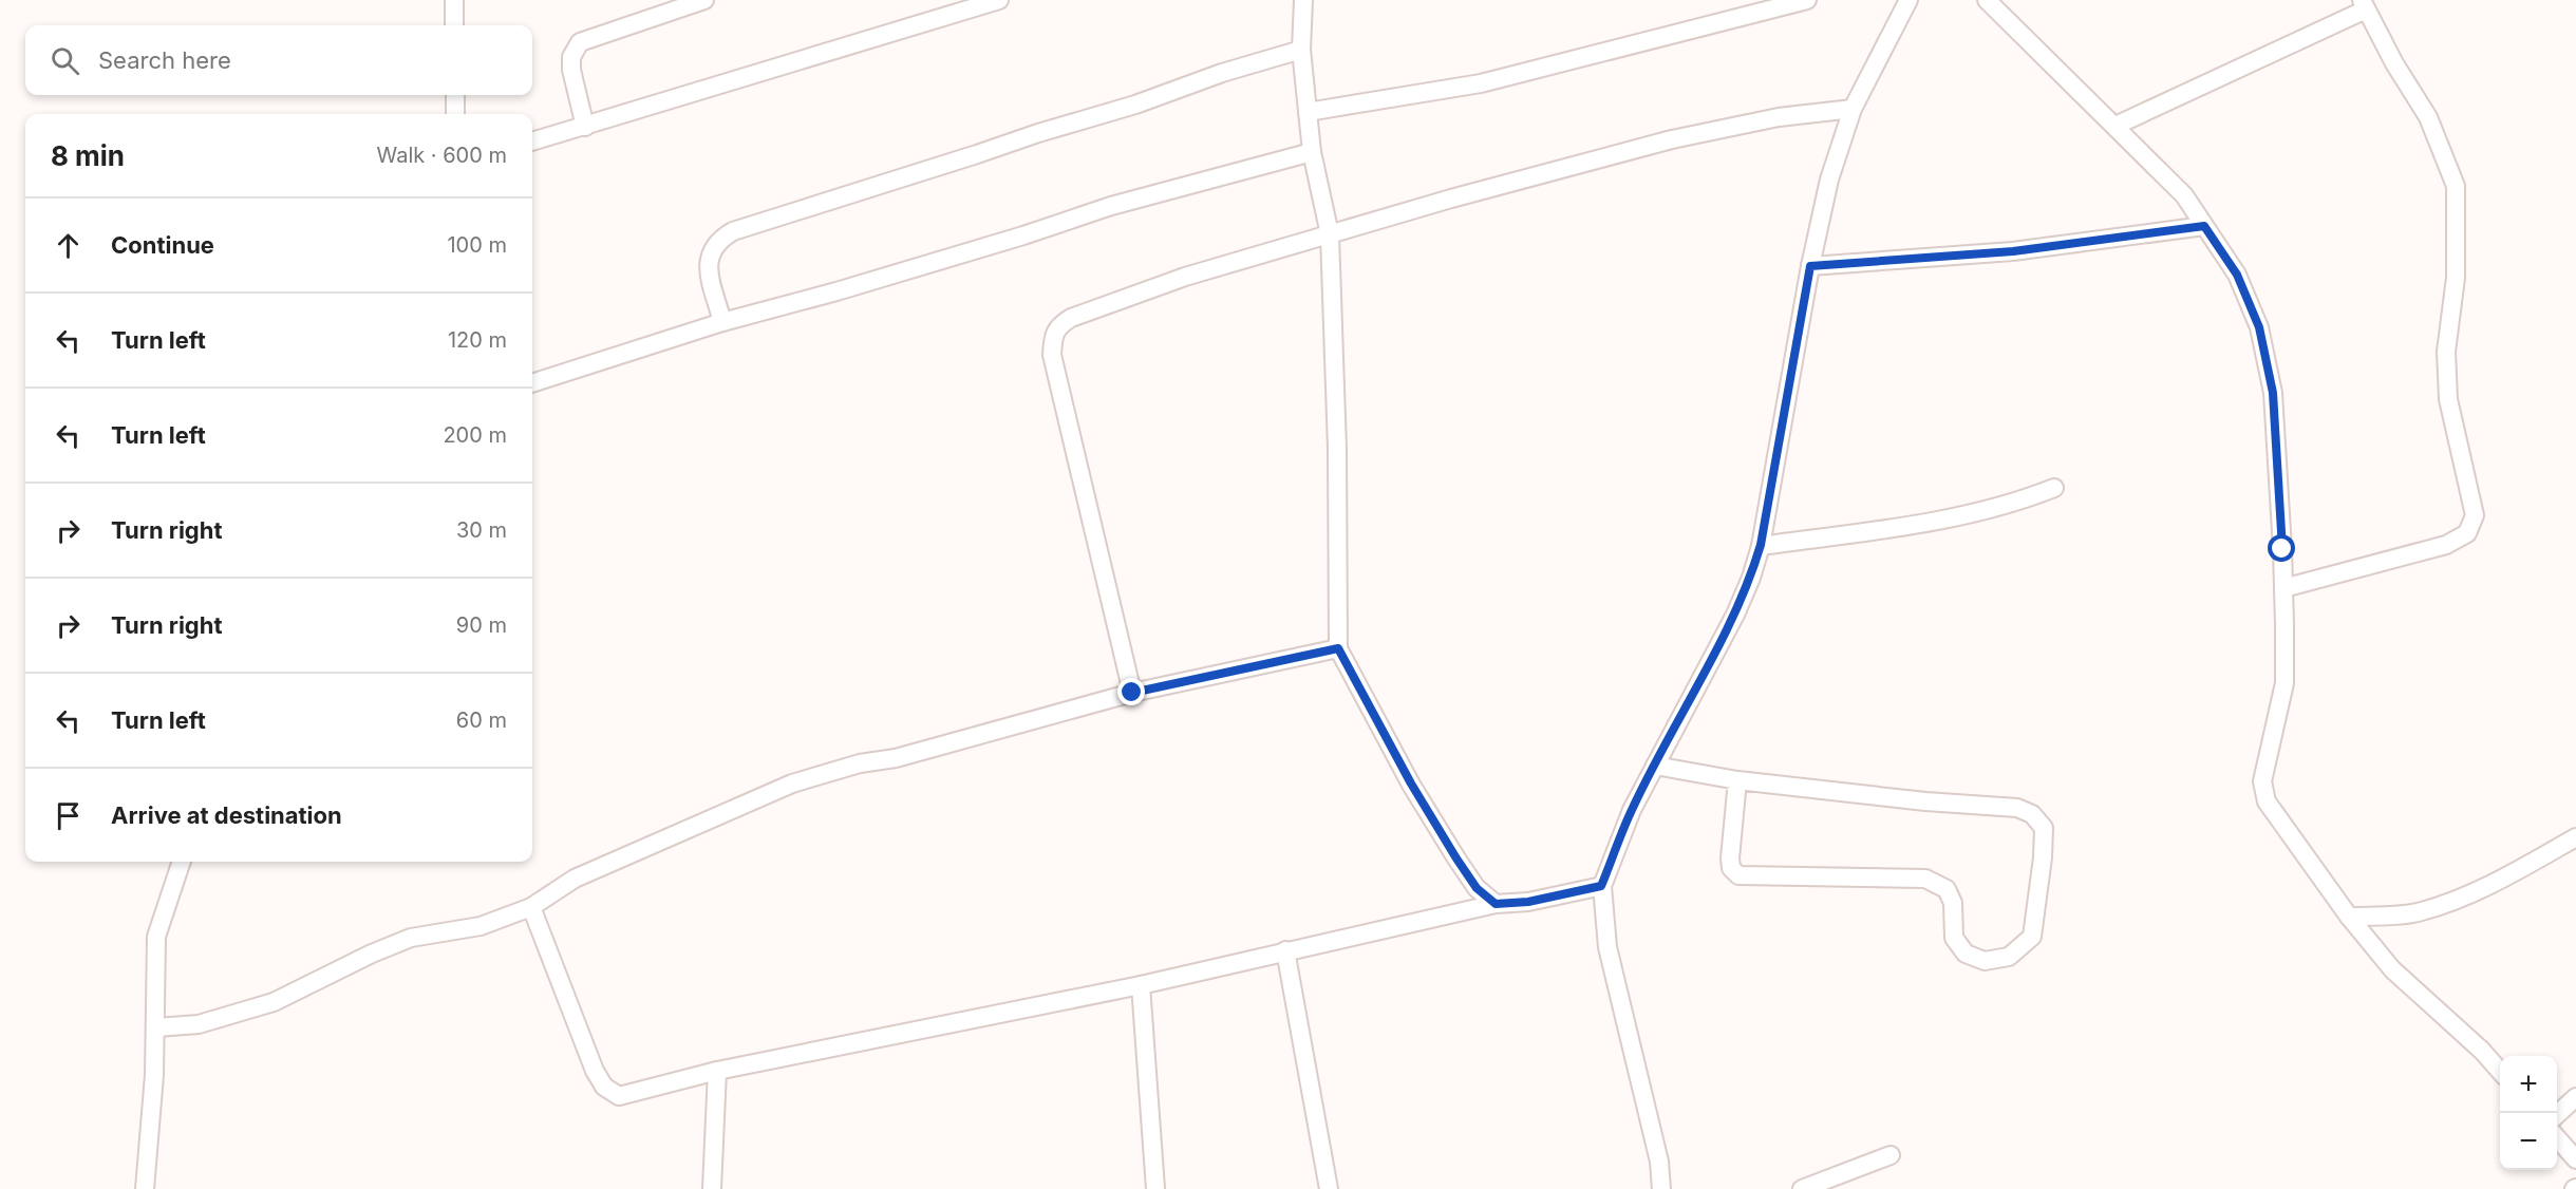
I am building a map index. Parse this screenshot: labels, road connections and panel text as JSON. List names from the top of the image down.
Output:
{
  "page": {
    "search": "Search here",
    "heading": ["8 min", "Walk · 600 m"],
    "list": [
      ["Continue", "100 m"],
      ["Turn left", "120 m"],
      ["Turn left", "200 m"],
      ["Turn right", "30 m"],
      ["Turn right", "90 m"],
      ["Turn left", "60 m"],
      "Arrive at destination"
    ],
    "map_buttons": ["+", "−"]
  }
}
